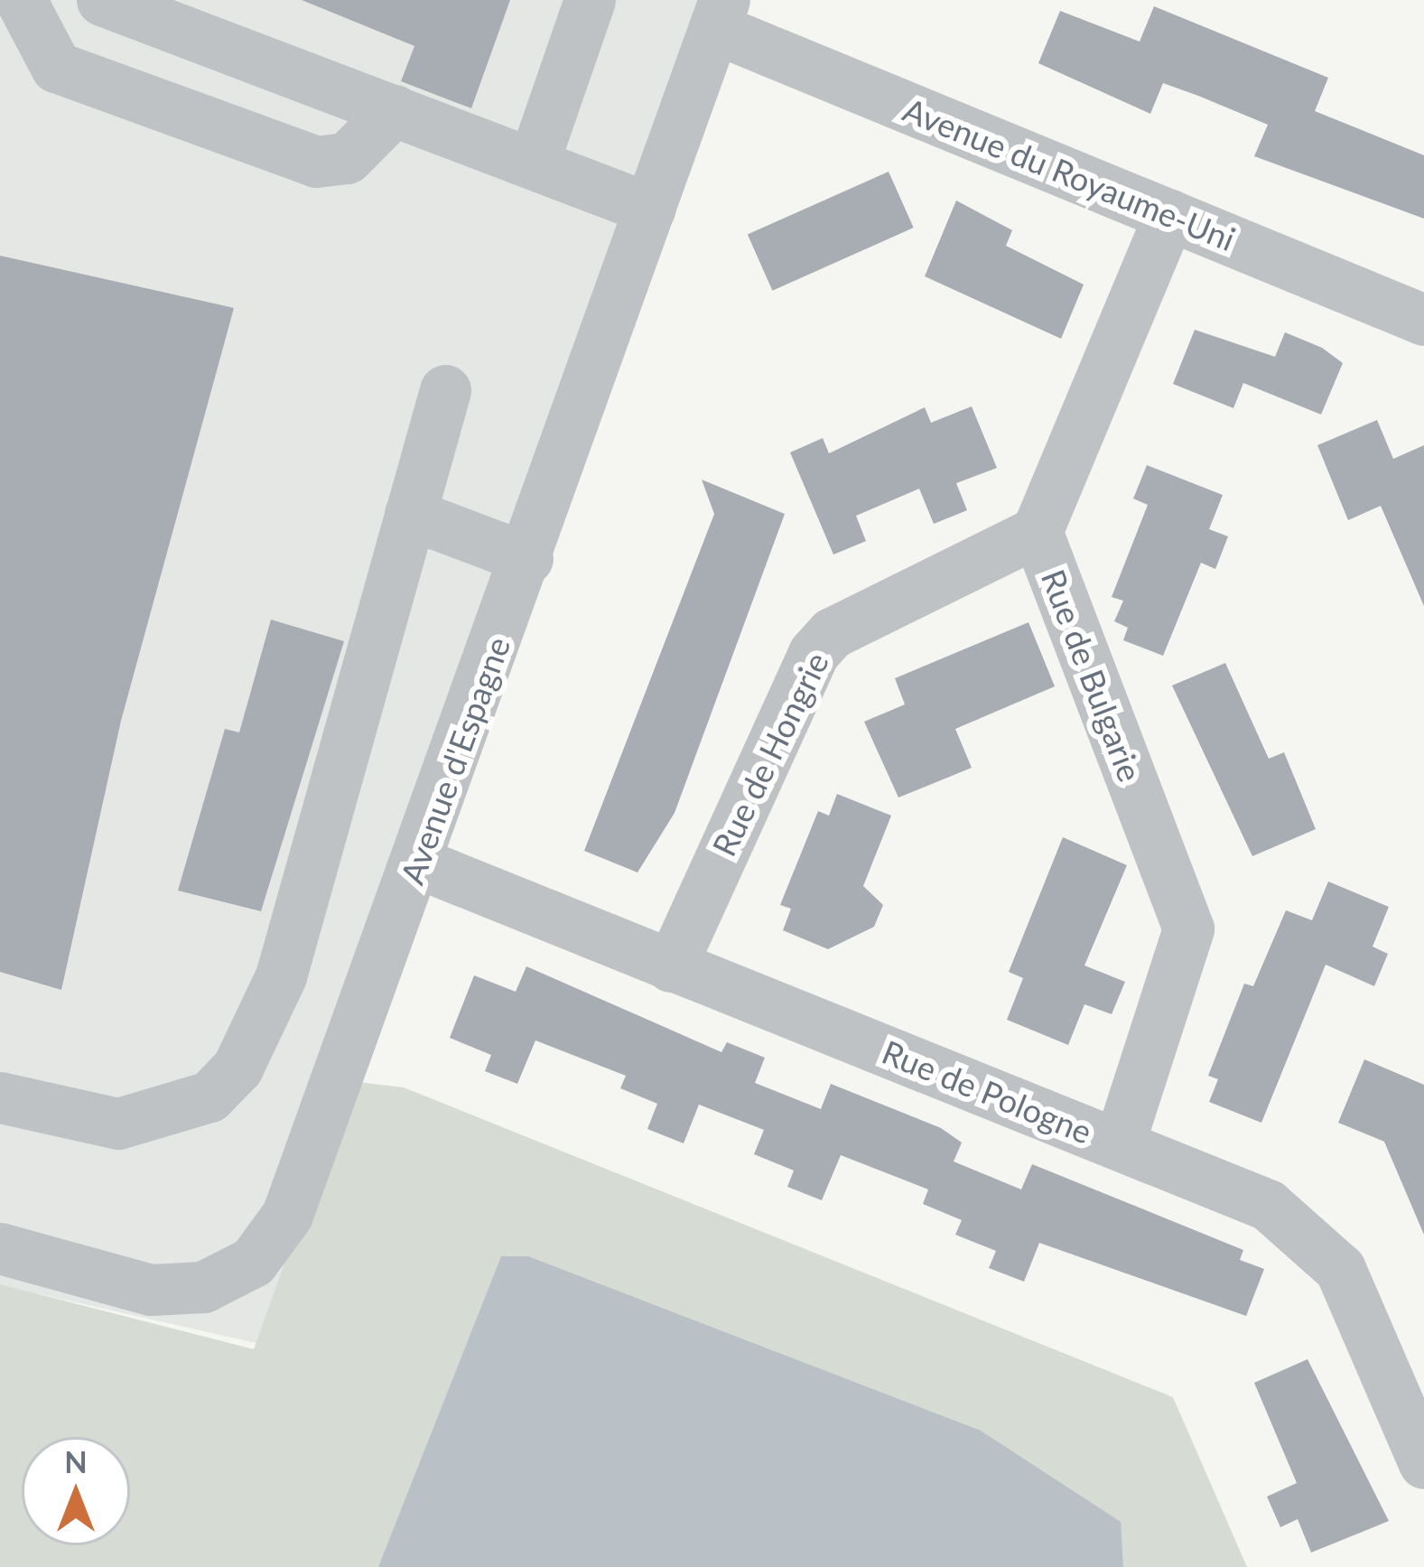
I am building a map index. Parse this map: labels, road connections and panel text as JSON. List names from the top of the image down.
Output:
{
  "streets": {
    "street": [
      "Avenue du Royaume-Uni",
      "Rue de Bulgarie",
      "Rue de Hongrie",
      "Avenue d'Espagne",
      "Rue de Pologne"
    ]
  },
  "crossings": [
    ["Avenue du Royaume-Uni", "Rue de Bulgarie"],
    ["Avenue du Royaume-Uni", "Avenue d'Espagne"],
    ["Rue de Bulgarie", "Rue de Hongrie"],
    ["Rue de Bulgarie", "Rue de Pologne"],
    ["Rue de Hongrie", "Rue de Pologne"],
    ["Avenue d'Espagne", "Rue de Pologne"]
  ],
  "north": "top"
}
